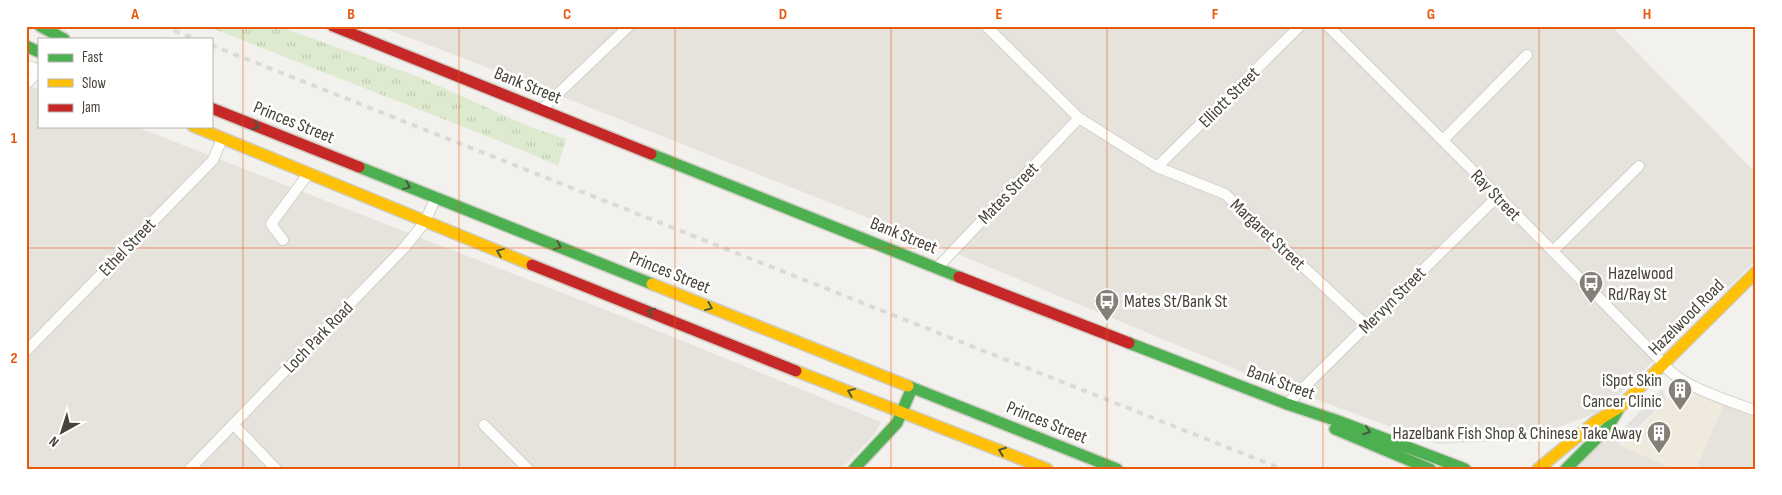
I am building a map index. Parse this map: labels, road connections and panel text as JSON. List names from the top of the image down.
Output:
{
  "streets": {
    "main road": ["Bank Street", "Princes Street", "Hazelwood Road"],
    "street": [
      "Elliott Street",
      "Mates Street",
      "Ray Street",
      "Margaret Street",
      "Ethel Street",
      "Mervyn Street",
      "Loch Park Road"
    ]
  },
  "crossings": [
    ["Bank Street", "Mates Street"],
    ["Bank Street", "Mervyn Street"],
    ["Elliott Street", "Margaret Street"],
    ["Princes Street", "Loch Park Road"],
    ["Mates Street", "Margaret Street"],
    ["Ray Street", "Mervyn Street"],
    ["Ray Street", "Hazelwood Road"],
    ["Margaret Street", "Mervyn Street"]
  ],
  "places": {
    "bus stop": ["Hazelwood Rd/Ray St", "Mates St/Bank St"],
    "building": ["iSpot Skin Cancer Clinic", "Hazelbank Fish Shop & Chinese Take Away"]
  },
  "legend": ["Fast", "Slow", "Jam"],
  "north": "bottom left",
  "grid": {
    "columns": [
      "A",
      "B",
      "C",
      "D",
      "E",
      "F",
      "G",
      "H"
    ],
    "rows": ["1", "2"]
  }
}
